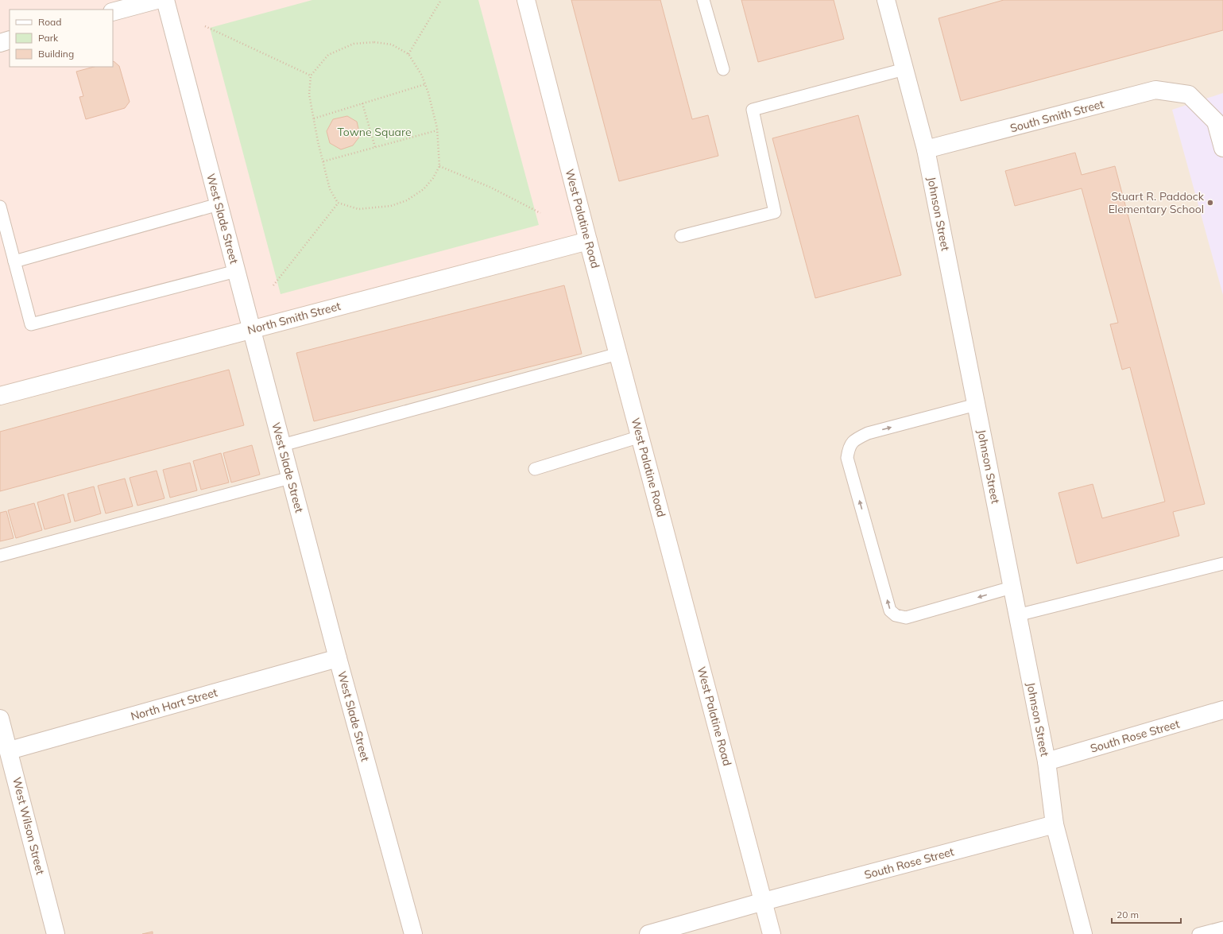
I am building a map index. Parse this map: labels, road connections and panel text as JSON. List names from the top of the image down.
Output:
{
  "streets": {
    "street": [
      "South Smith Street",
      "Johnson Street",
      "West Slade Street",
      "West Palatine Road",
      "North Smith Street",
      "North Hart Street",
      "South Rose Street",
      "West Wilson Street"
    ]
  },
  "crossings": [
    ["South Smith Street", "Johnson Street"],
    ["Johnson Street", "South Rose Street"],
    ["West Slade Street", "North Smith Street"],
    ["West Slade Street", "North Hart Street"],
    ["West Palatine Road", "North Smith Street"],
    ["West Palatine Road", "South Rose Street"],
    ["North Hart Street", "West Wilson Street"]
  ],
  "parks": ["Towne Square"],
  "places": ["Stuart R. Paddock Elementary School"],
  "legend": ["Road", "Park", "Building"],
  "scale_bar": "20 m"
}
